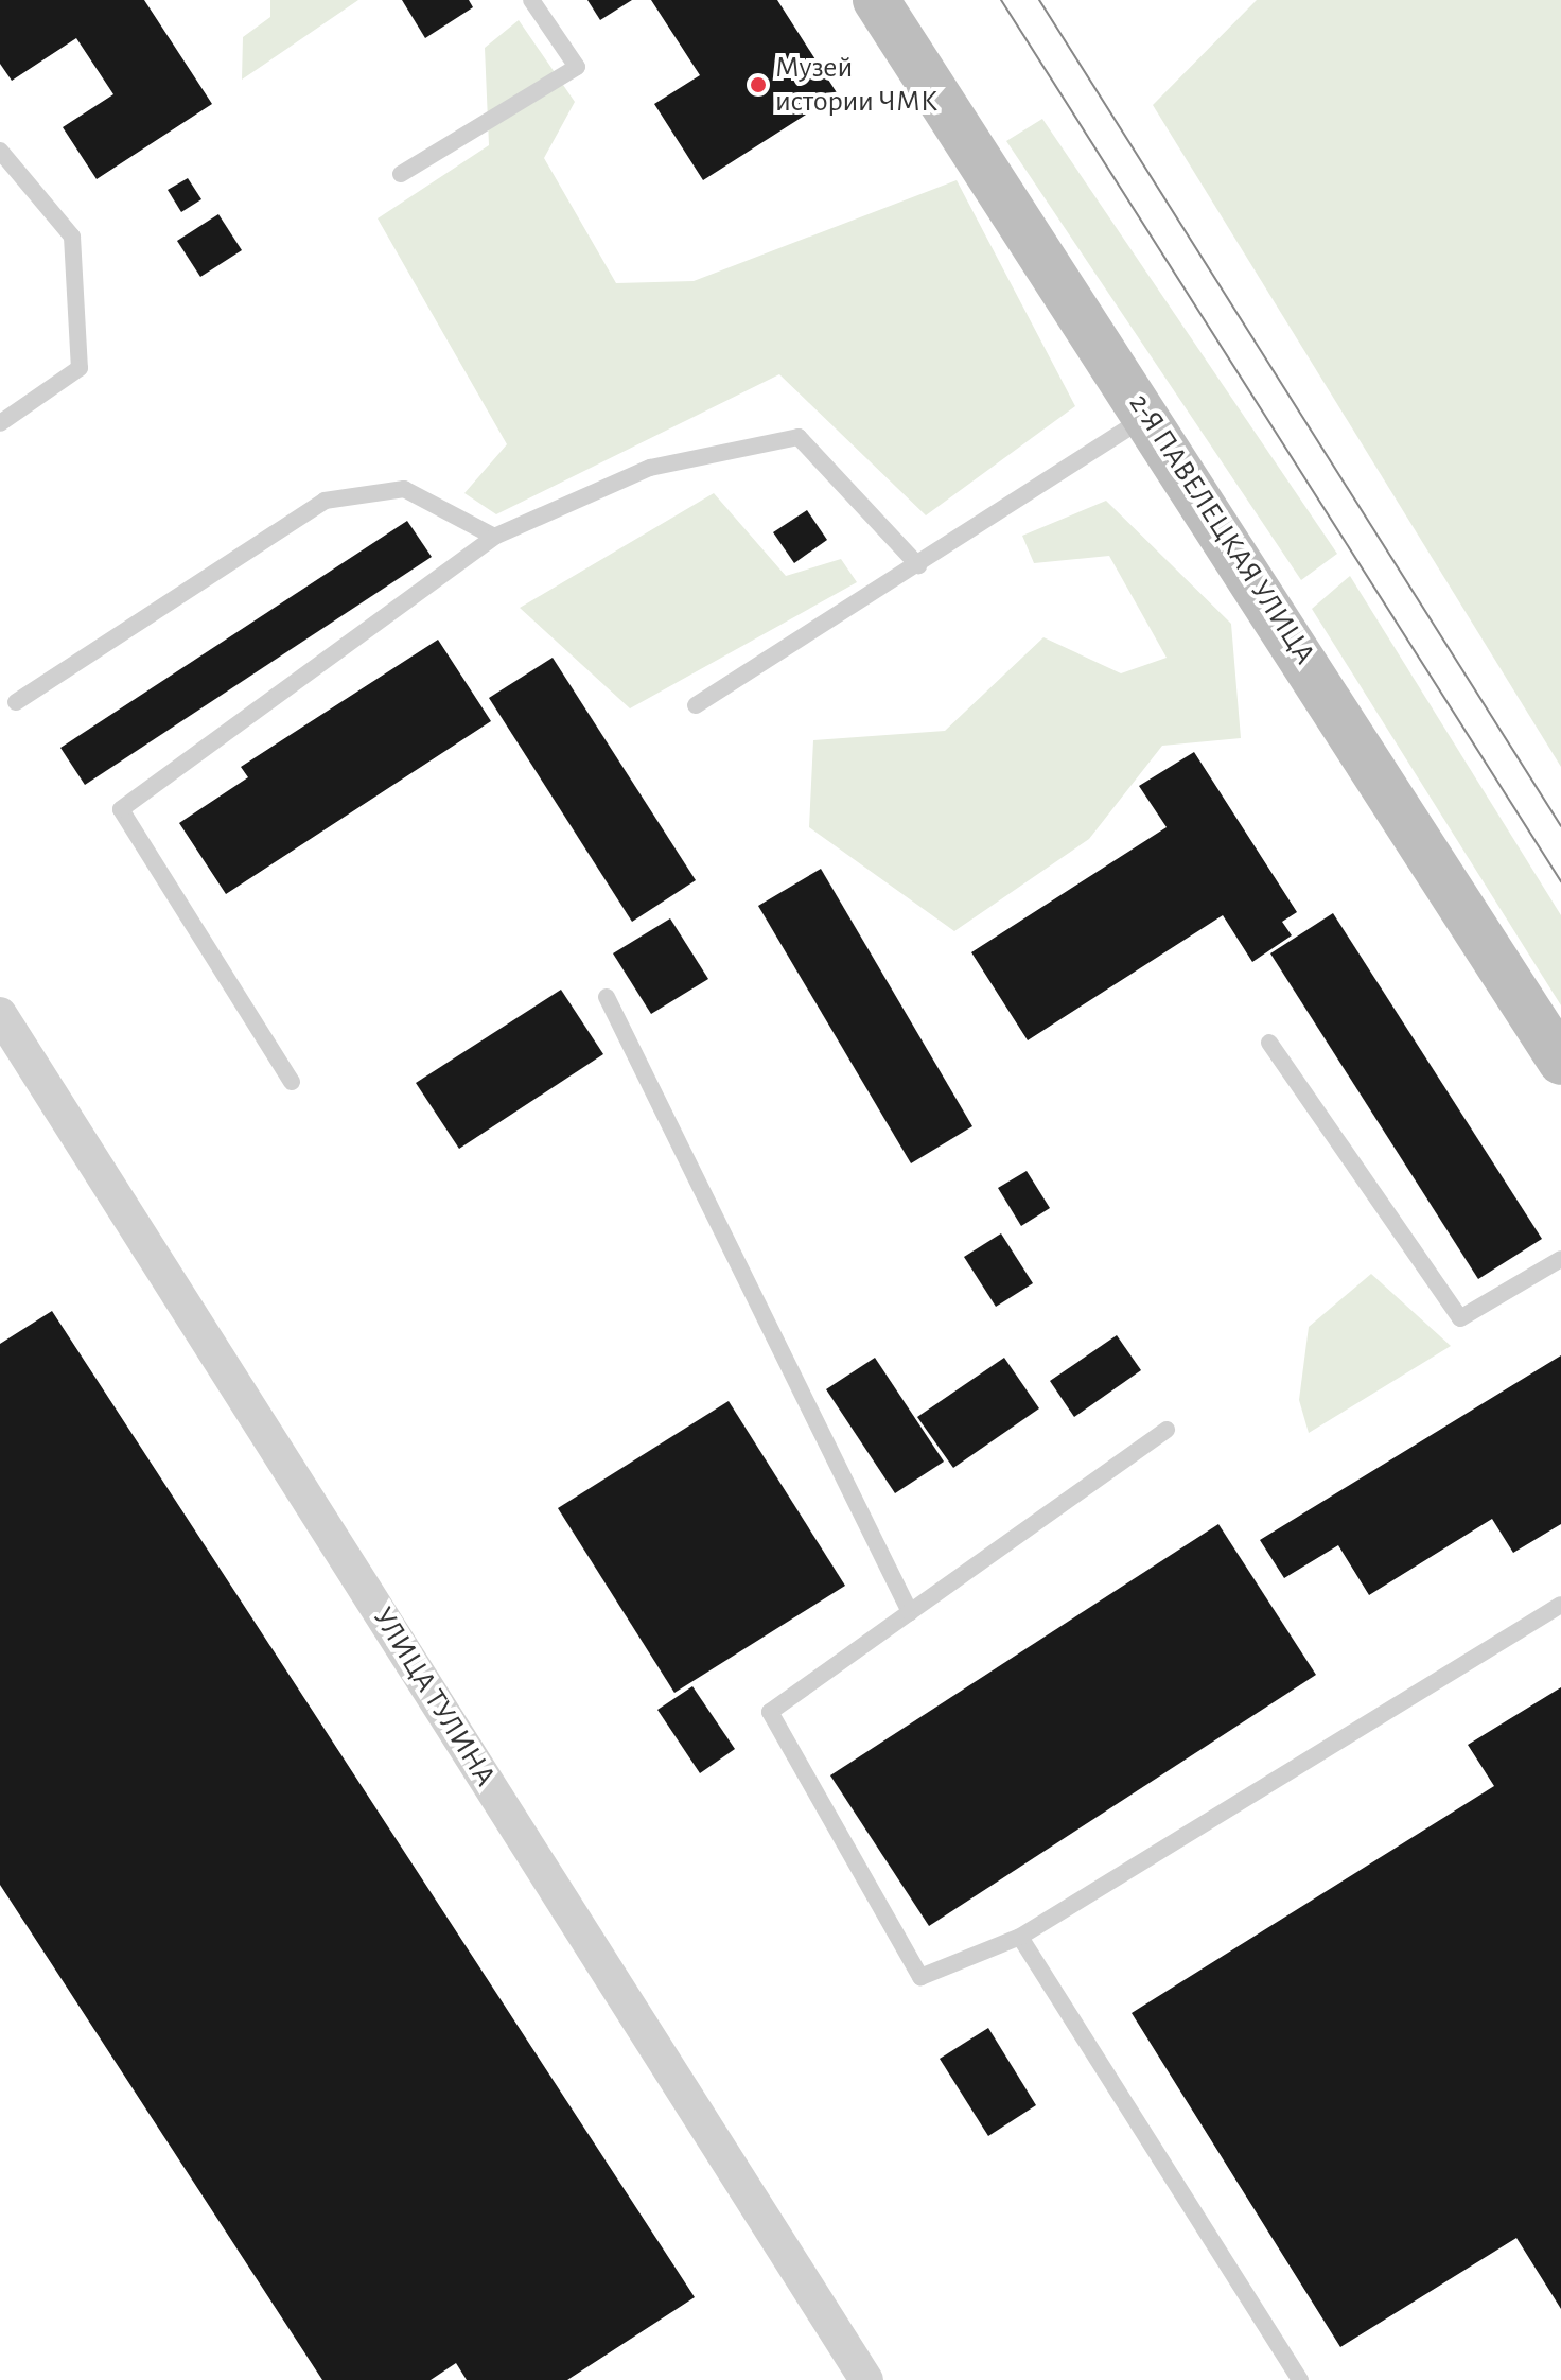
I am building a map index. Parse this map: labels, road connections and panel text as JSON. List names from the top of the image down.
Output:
{
  "streets": {
    "main road": ["2-Я ПАВЕЛЕЦКАЯ УЛИЦА"],
    "street": ["УЛИЦА ТУЛИНА"]
  },
  "places": ["Музей истории ЧМК"]
}
